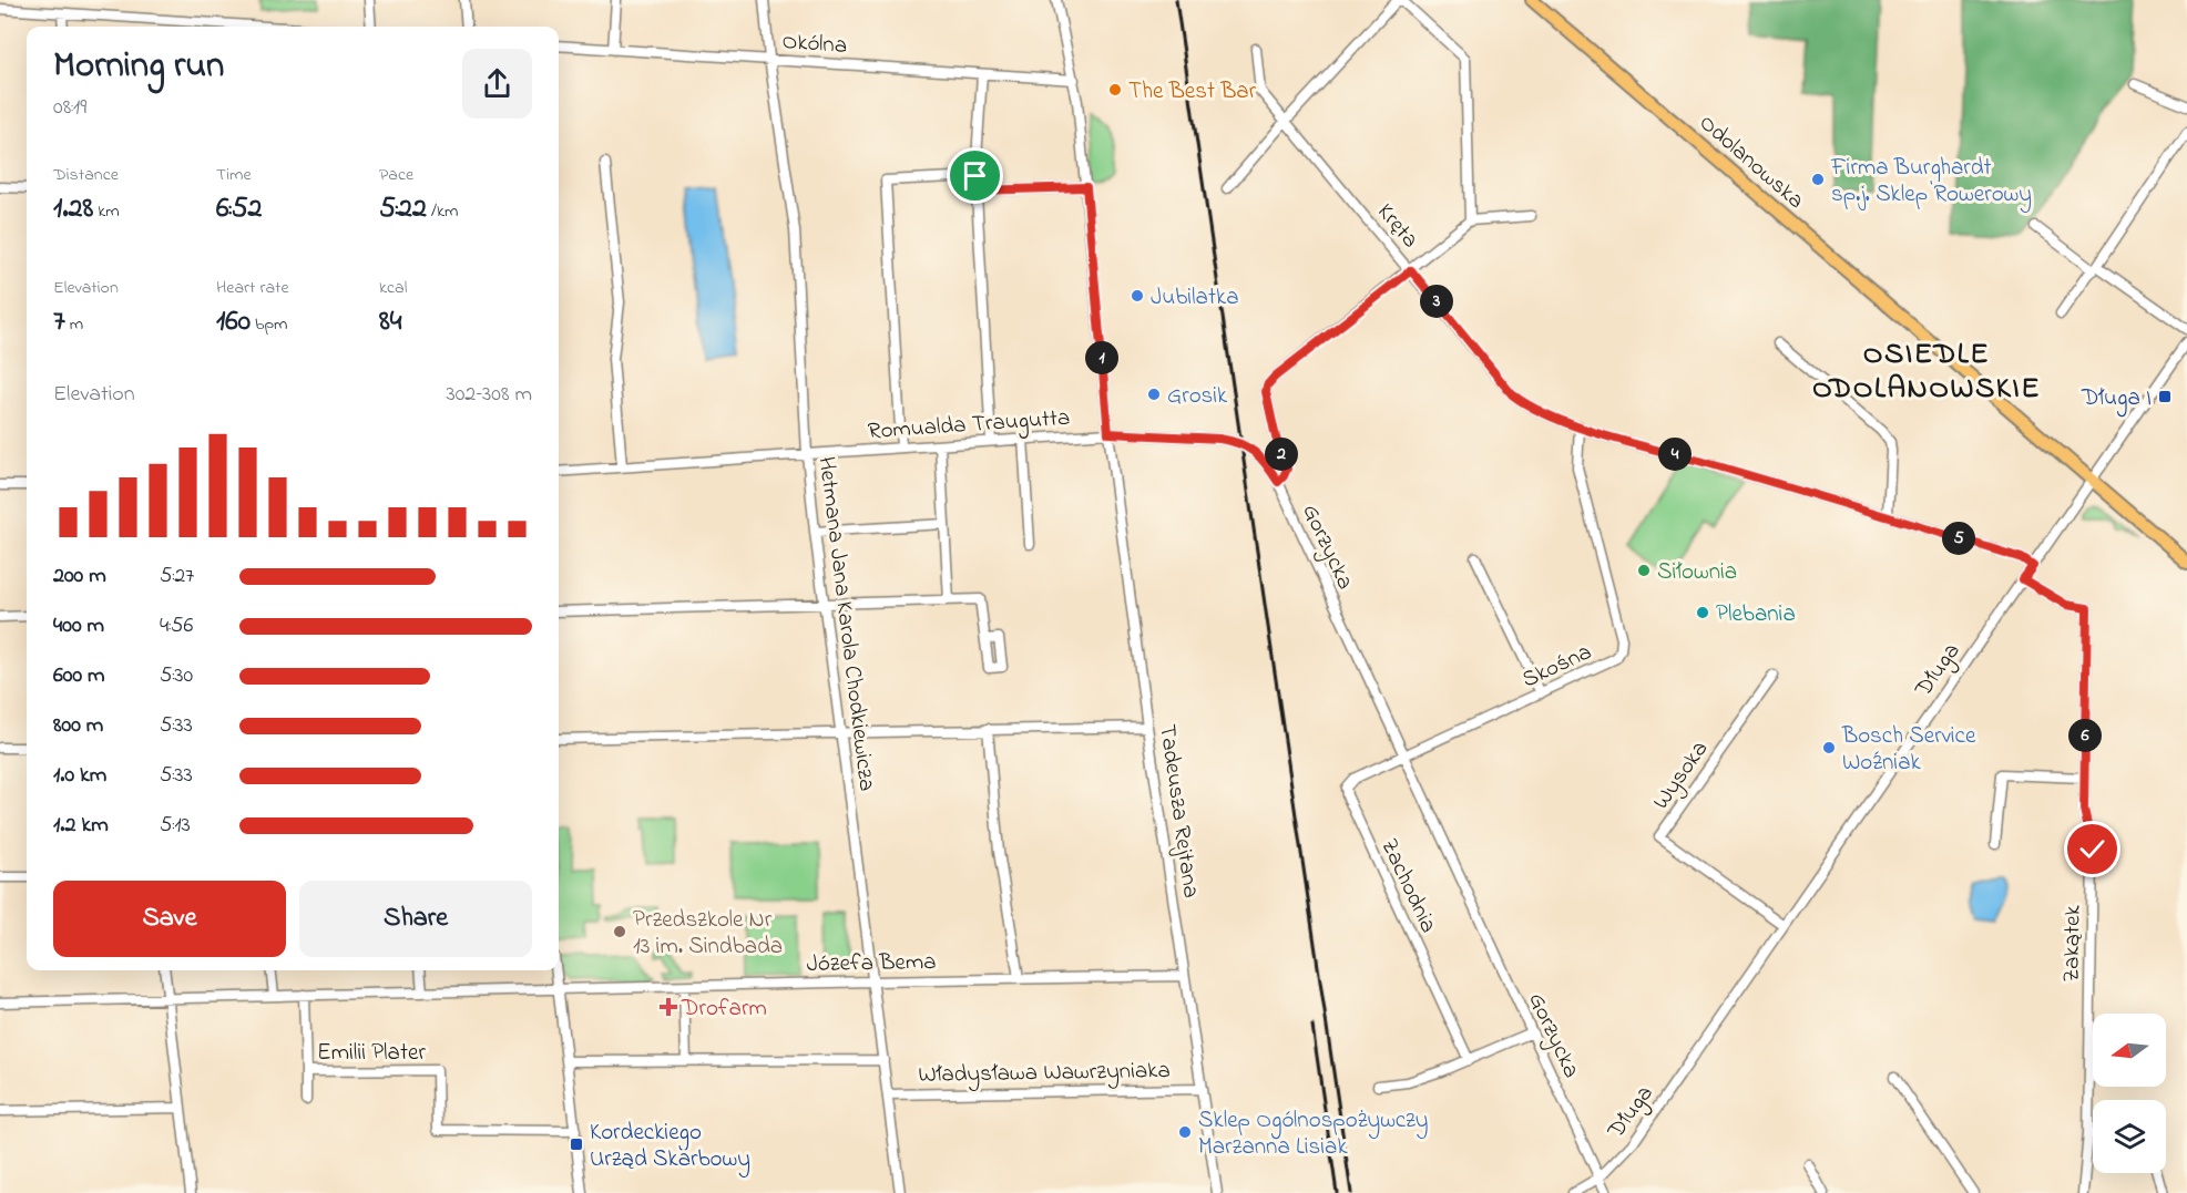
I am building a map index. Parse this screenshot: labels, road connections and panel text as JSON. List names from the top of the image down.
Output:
{
  "streets": {
    "main road": ["Odolanowska"],
    "street": [
      "Okólna",
      "Kręta",
      "Romualda Traugutta",
      "Gorzycka",
      "Hetmana Jana Karola Chodkiewicza",
      "Skośna",
      "Długa",
      "Wysoka",
      "Tadeusza Rejtana",
      "Zachodnia",
      "Zakątek",
      "Józefa Bema",
      "Emilii Plater",
      "Władysława Wawrzyniaka"
    ]
  },
  "crossings": [
    ["Okólna", "Hetmana Jana Karola Chodkiewicza"],
    ["Odolanowska", "Długa"],
    ["Kręta", "Skośna"],
    ["Kręta", "Długa"],
    ["Romualda Traugutta", "Gorzycka"],
    ["Romualda Traugutta", "Hetmana Jana Karola Chodkiewicza"],
    ["Romualda Traugutta", "Tadeusza Rejtana"],
    ["Gorzycka", "Skośna"],
    ["Gorzycka", "Długa"],
    ["Gorzycka", "Tadeusza Rejtana"],
    ["Gorzycka", "Zachodnia"],
    ["Hetmana Jana Karola Chodkiewicza", "Józefa Bema"],
    ["Hetmana Jana Karola Chodkiewicza", "Władysława Wawrzyniaka"],
    ["Skośna", "Zachodnia"],
    ["Długa", "Wysoka"],
    ["Długa", "Zakątek"],
    ["Tadeusza Rejtana", "Józefa Bema"],
    ["Tadeusza Rejtana", "Władysława Wawrzyniaka"],
    ["Józefa Bema", "Emilii Plater"]
  ],
  "districts": ["OSIEDLE ODOLANOWSKIE"],
  "places": {
    "other": [
      "The Best Bar",
      "Firma Burghardt sp.j. Sklep Rowerowy",
      "Jubilatka",
      "Grosik",
      "Siłownia",
      "Plebania",
      "Bosch Service Woźniak",
      "Przedszkole Nr 13 im. Sindbada",
      "Sklep Ogólnospożywczy Marzanna Lisiak"
    ],
    "transit": ["Długa I", "Kordeckiego Urząd Skarbowy"],
    "health": ["Drofarm"]
  },
  "north": "left",
  "page": {
    "heading": ["Morning run", "08:19"],
    "stats": [
      ["Distance", "1.28 km"],
      ["Time", "6:52"],
      ["Pace", "5:22 /km"],
      ["Elevation", "7 m"],
      ["Heart rate", "160 bpm"],
      ["kcal", "84"]
    ],
    "pins": [
      "3",
      "1",
      "2",
      "4",
      "5",
      "6"
    ],
    "chart": ["Elevation", "302–308 m"],
    "list": [
      {
        "name": "200 m",
        "note": "5:27"
      },
      {
        "name": "400 m",
        "note": "4:56"
      },
      {
        "name": "600 m",
        "note": "5:30"
      },
      {
        "name": "800 m",
        "note": "5:33"
      },
      {
        "name": "1.0 km",
        "note": "5:33"
      },
      {
        "name": "1.2 km",
        "note": "5:13"
      }
    ],
    "buttons": ["Save", "Share"]
  }
}
